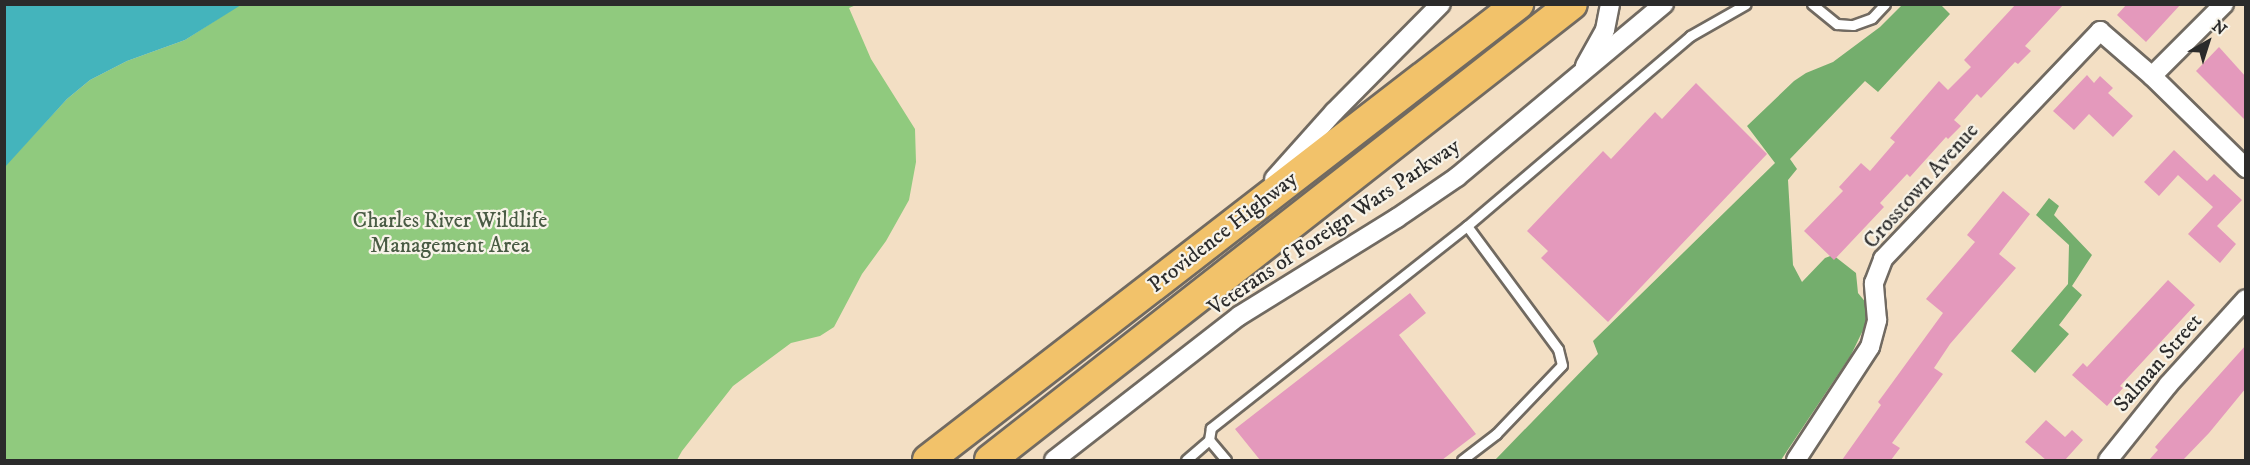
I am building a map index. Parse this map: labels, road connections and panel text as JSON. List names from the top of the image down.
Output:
{
  "streets": {
    "highway": ["Providence Highway"],
    "street": ["Crosstown Avenue", "Veterans of Foreign Wars Parkway", "Salman Street"]
  },
  "parks": ["Charles River Wildlife Management Area"],
  "north": "top right"
}
